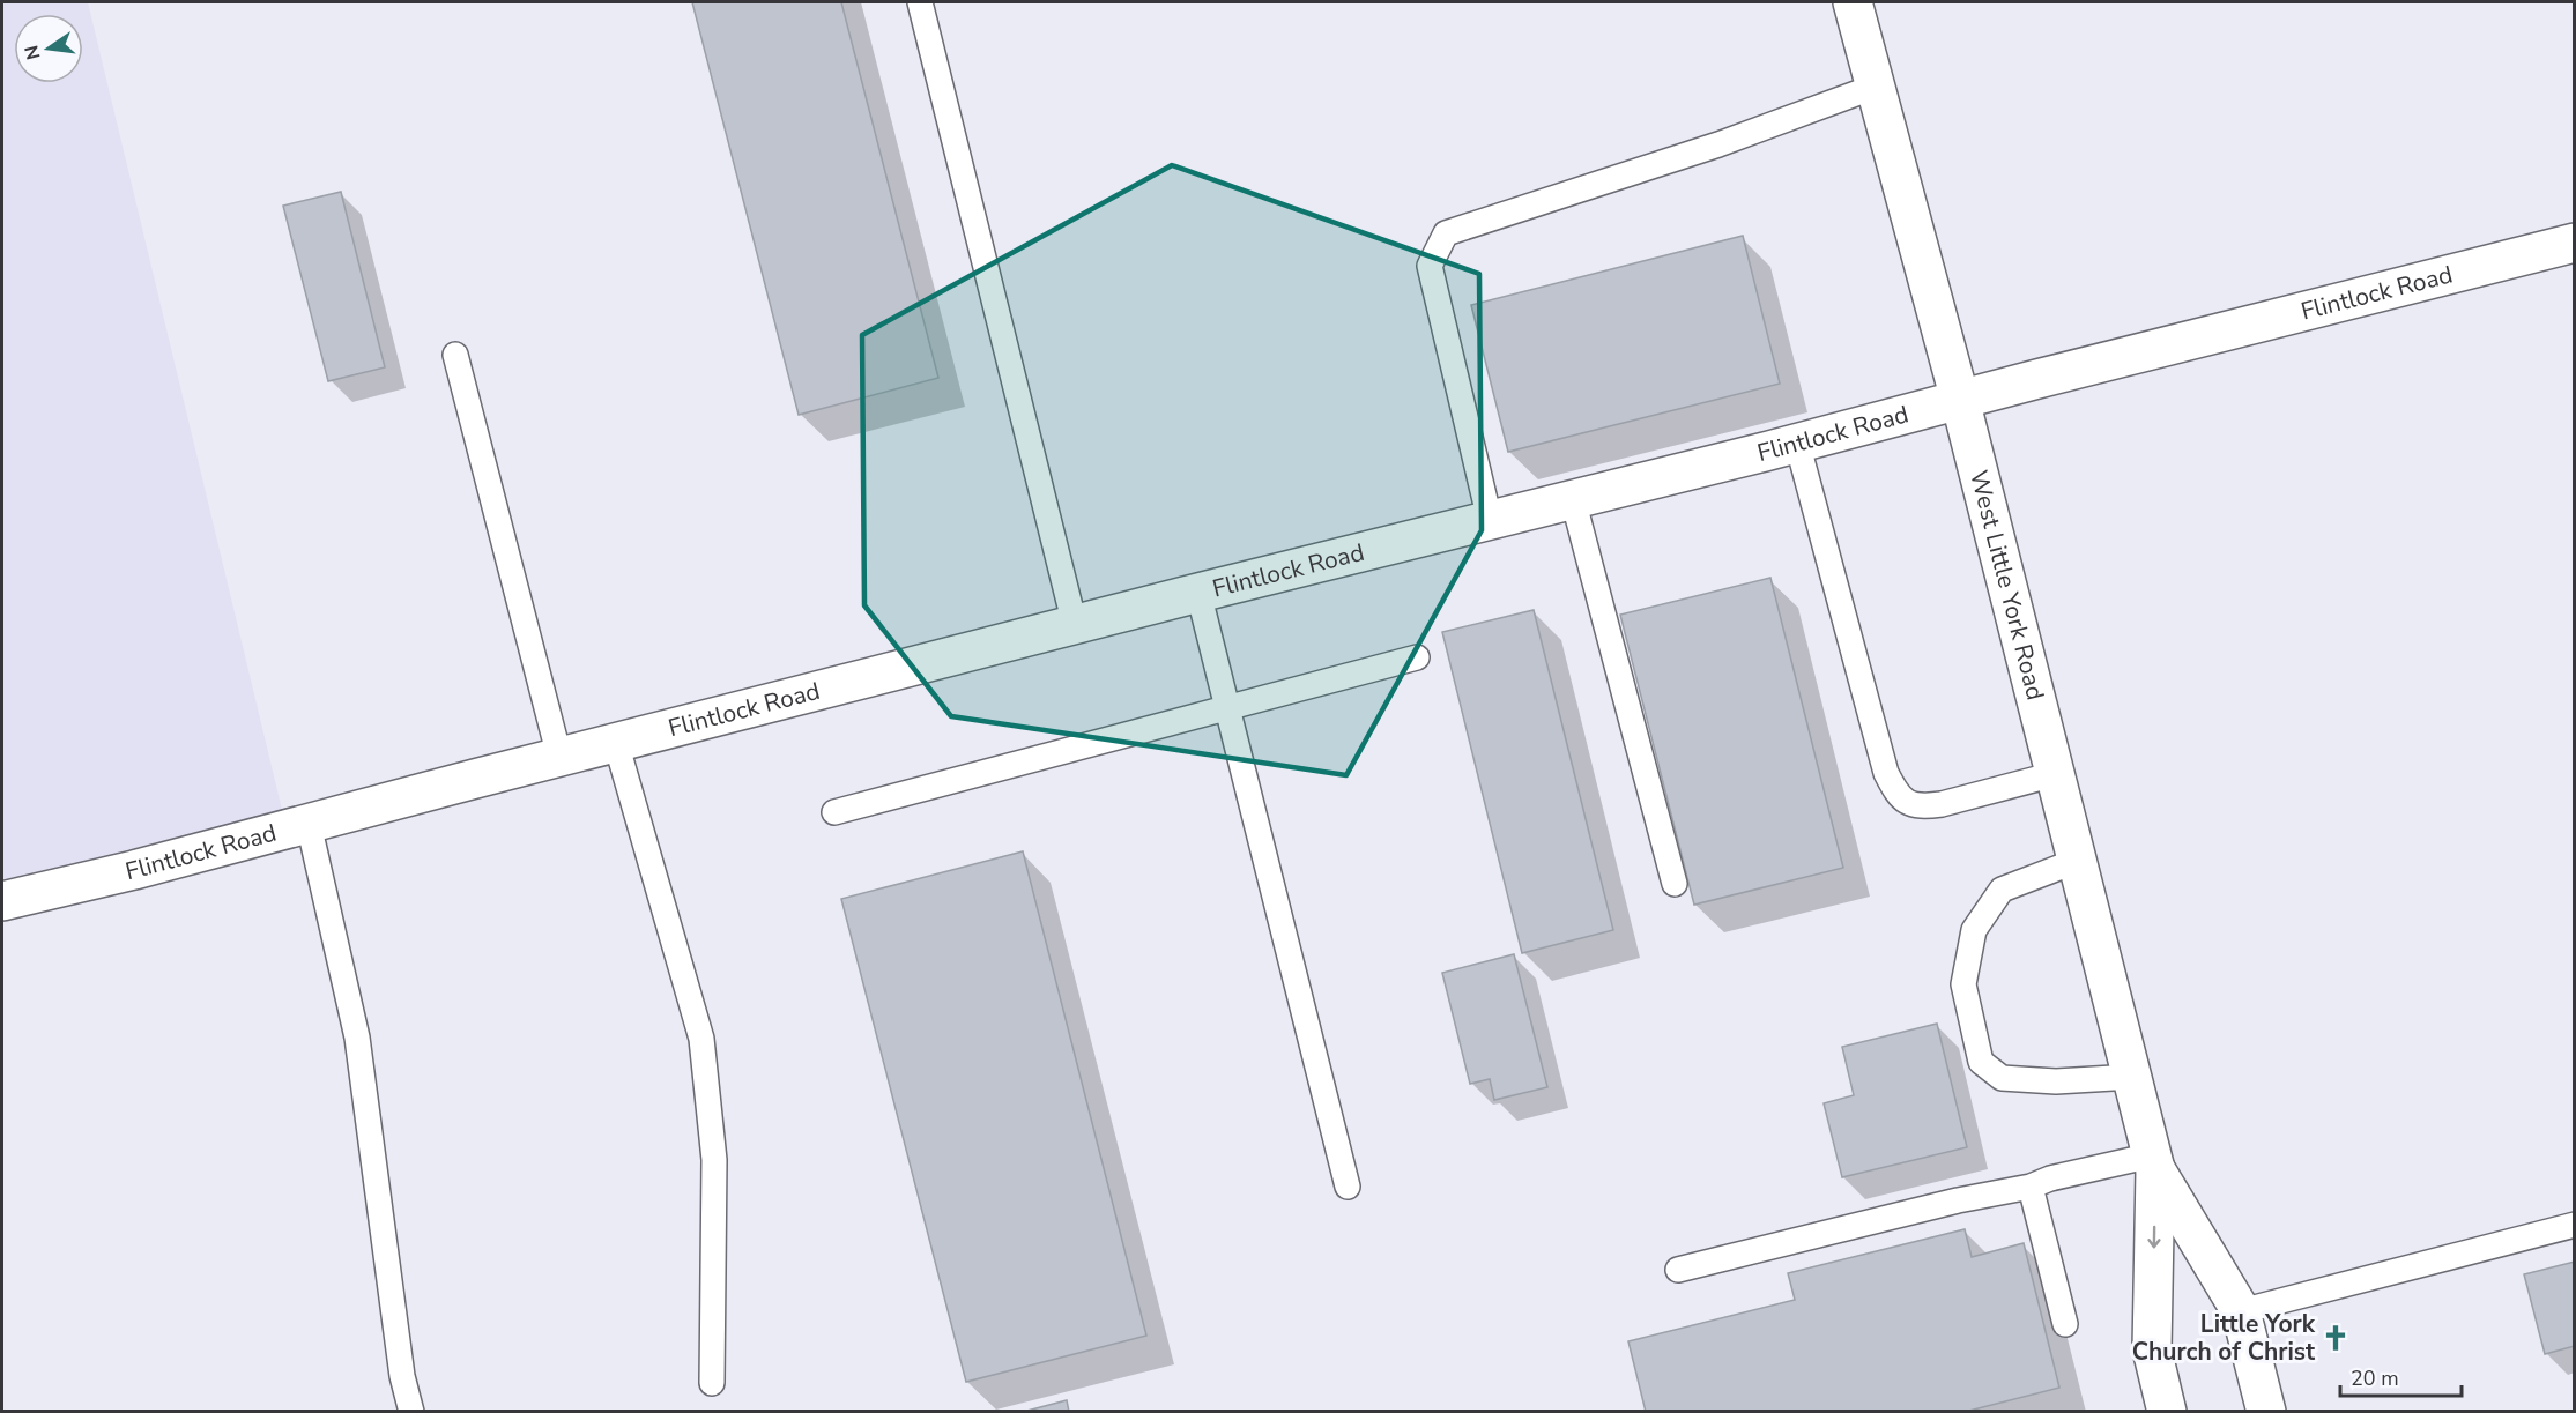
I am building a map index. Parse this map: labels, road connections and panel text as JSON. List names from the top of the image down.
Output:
{
  "streets": {
    "street": ["Flintlock Road", "West Little York Road"]
  },
  "crossings": [
    ["Flintlock Road", "West Little York Road"]
  ],
  "places": {
    "church": ["Little York Church of Christ"]
  },
  "scale_bar": "20 m",
  "north": "left"
}
